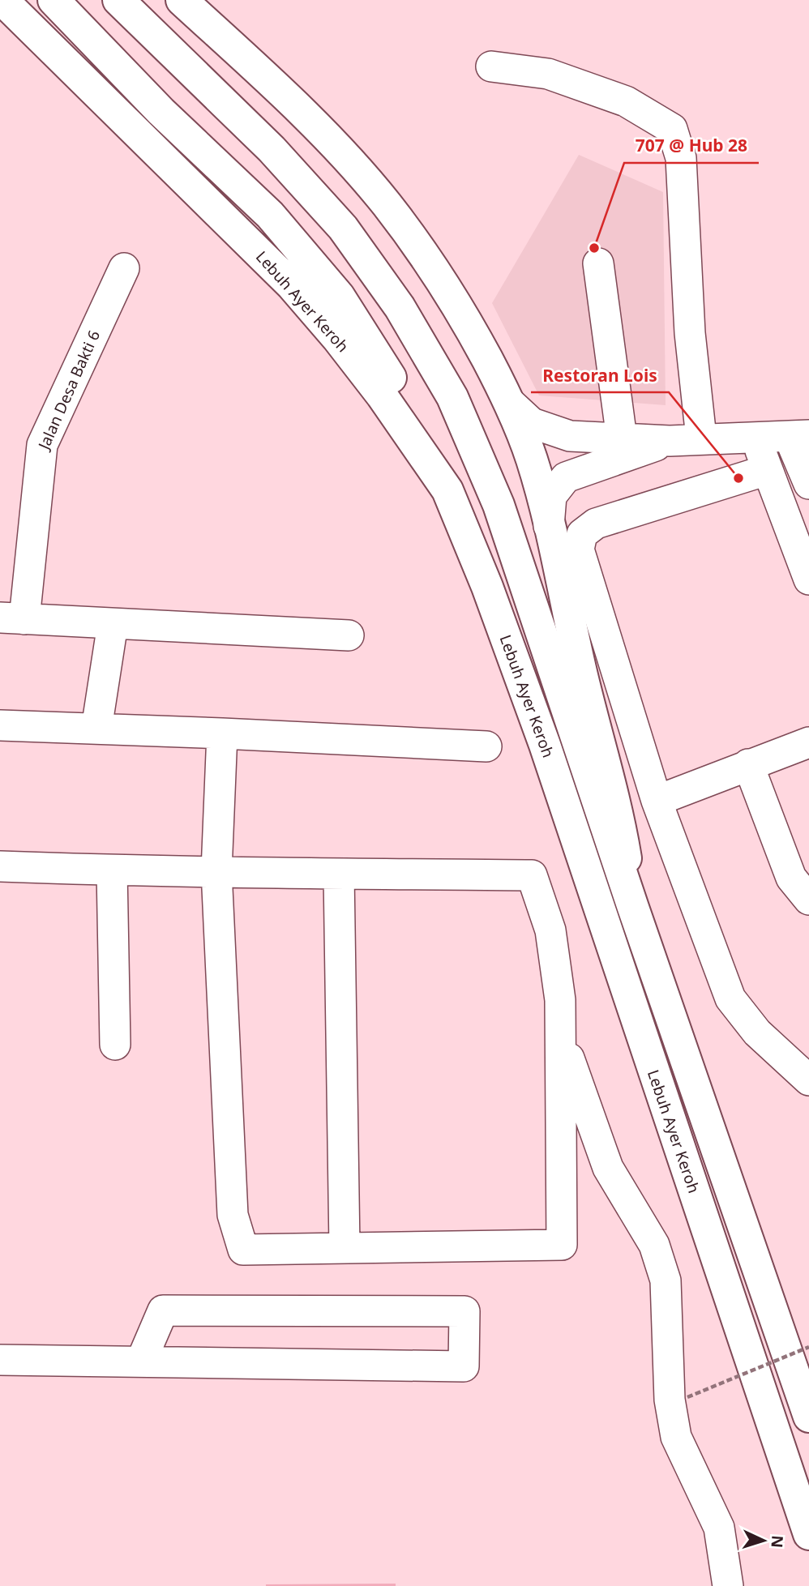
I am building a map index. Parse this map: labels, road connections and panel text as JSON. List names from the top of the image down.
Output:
{
  "streets": {
    "main road": ["Lebuh Ayer Keroh"],
    "street": ["Jalan Desa Bakti 6"]
  },
  "places": ["707 @ Hub 28", "Restoran Lois"],
  "north": "right"
}
